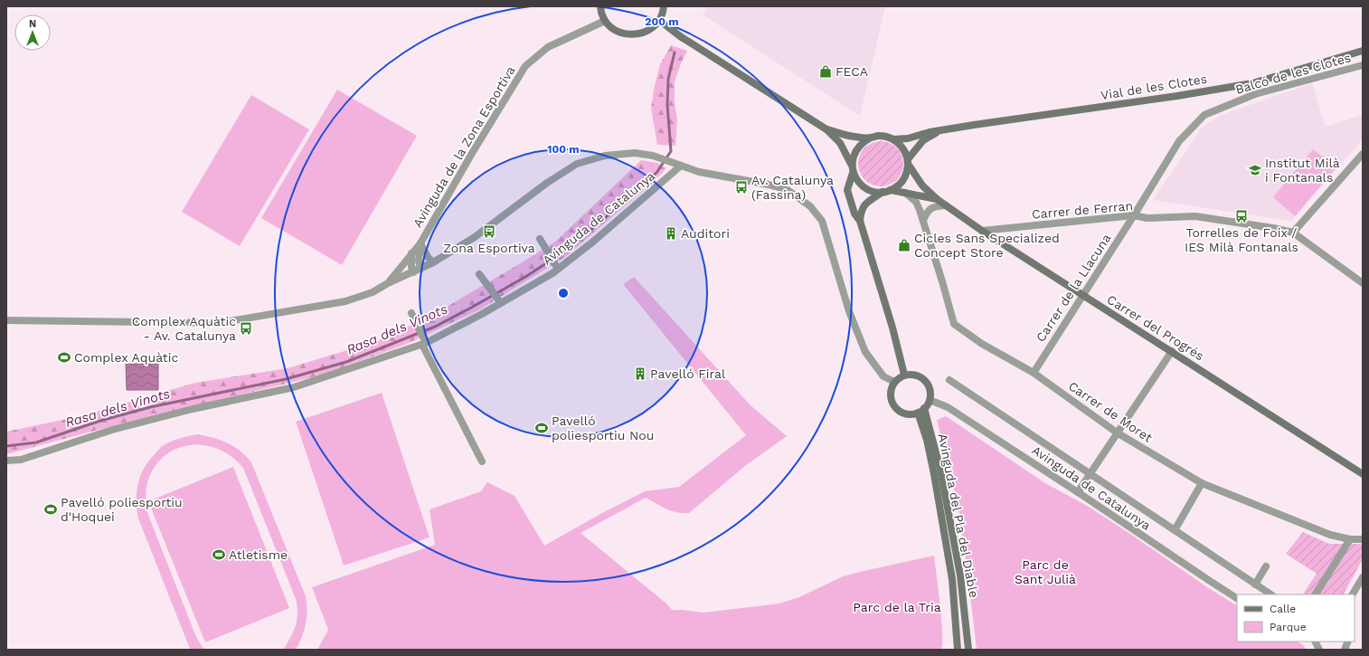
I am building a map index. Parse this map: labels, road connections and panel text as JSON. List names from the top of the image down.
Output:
{
  "streets": {
    "street": [
      "Balcó de les Clotes",
      "Vial de les Clotes",
      "Avinguda de la Zona Esportiva",
      "Carrer de Ferran",
      "Avinguda de Catalunya",
      "Carrer de la Llacuna",
      "Carrer del Progrés",
      "Carrer de Moret",
      "Avinguda del Pla del Diable"
    ]
  },
  "crossings": [
    ["Balcó de les Clotes", "Carrer de Ferran"],
    ["Balcó de les Clotes", "Carrer de la Llacuna"],
    ["Vial de les Clotes", "Carrer del Progrés"],
    ["Carrer de Ferran", "Carrer de la Llacuna"],
    ["Carrer de Ferran", "Carrer del Progrés"],
    ["Avinguda de Catalunya", "Avinguda del Pla del Diable"],
    ["Carrer de la Llacuna", "Carrer del Progrés"],
    ["Carrer de la Llacuna", "Carrer de Moret"],
    ["Carrer del Progrés", "Carrer de Moret"]
  ],
  "water": ["Rasa dels Vinots"],
  "parks": ["Parc de Sant Julià", "Parc de la Tria"],
  "places": {
    "shop": ["FECA", "Cicles Sans Specialized Concept Store"],
    "school or university": ["Institut Milà i Fontanals"],
    "bus stop": [
      "Av. Catalunya (Fassina)",
      "Torrelles de Foix / IES Milà Fontanals",
      "Zona Esportiva",
      "Complex Aquàtic - Av. Catalunya"
    ],
    "building": ["Auditori", "Pavelló Firal"],
    "sports": [
      "Complex Aquàtic",
      "Pavelló poliesportiu Nou",
      "Pavelló poliesportiu d'Hoquei",
      "Atletisme"
    ]
  },
  "legend": ["Calle", "Parque"],
  "north": "top",
  "rings": ["200 m", "100 m"]
}
